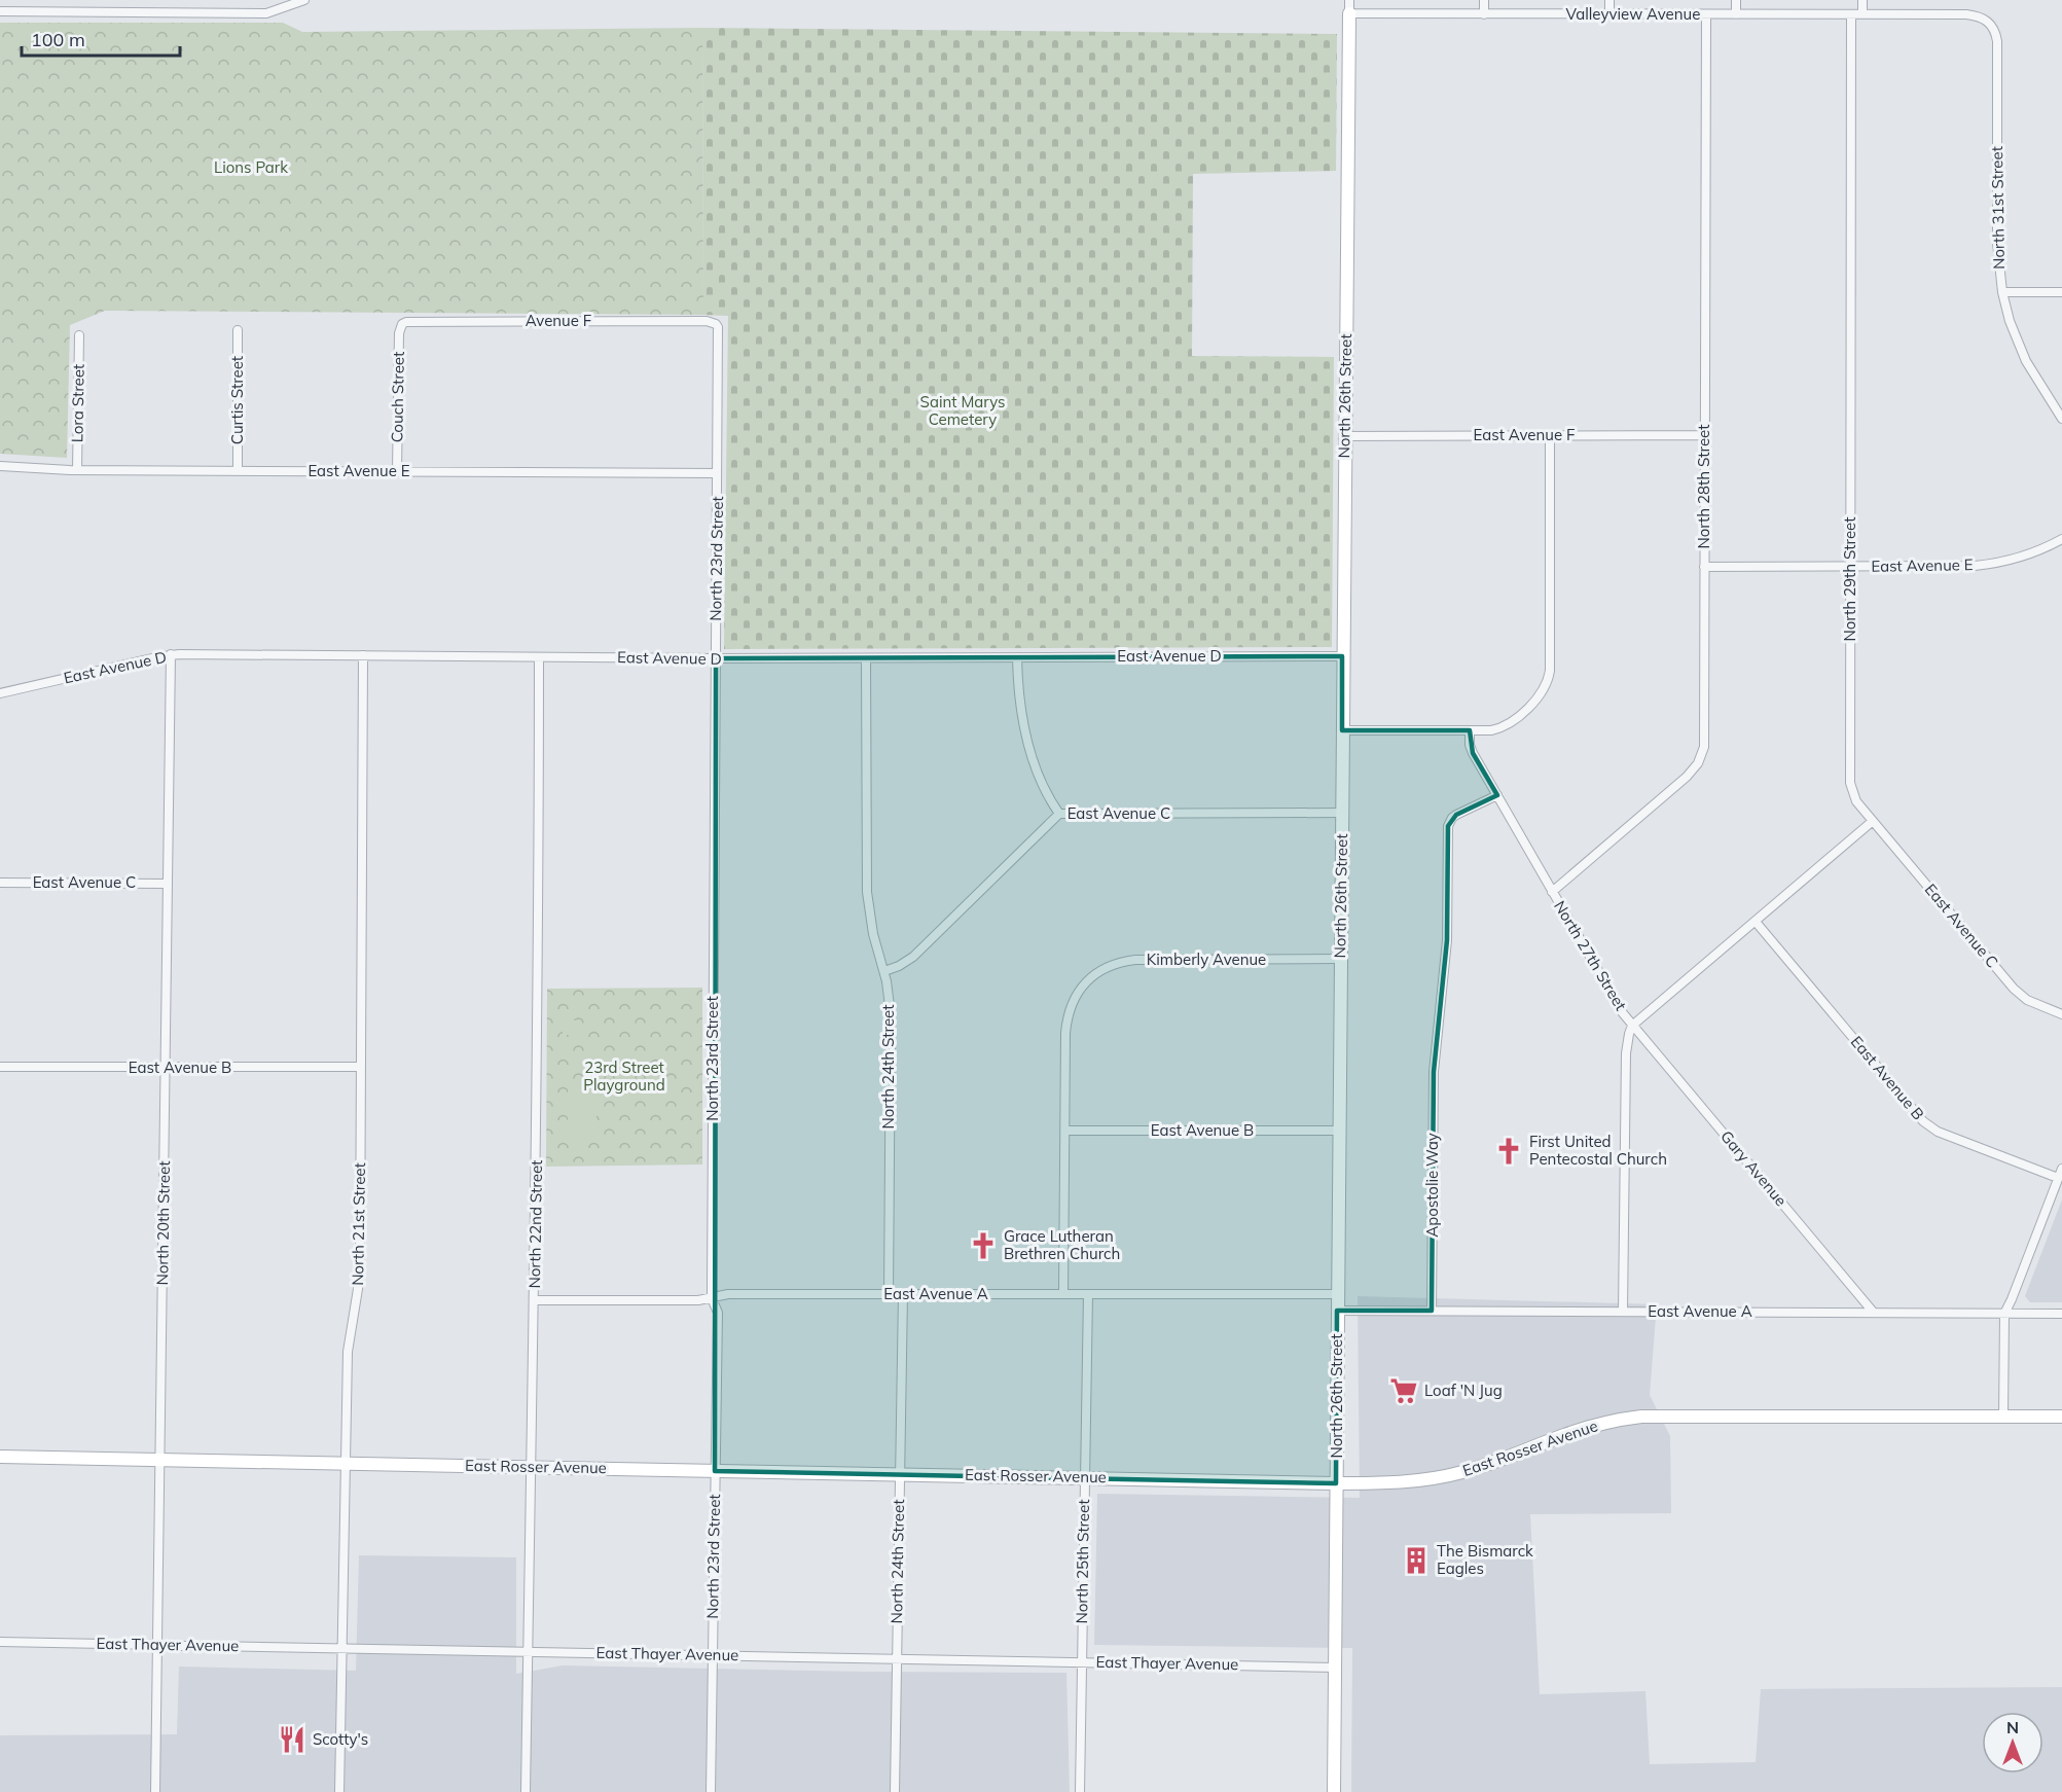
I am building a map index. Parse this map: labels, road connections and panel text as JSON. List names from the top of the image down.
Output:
{
  "streets": {
    "street": [
      "Valleyview Avenue",
      "North 31st Street",
      "Avenue F",
      "North 26th Street",
      "Couch Street",
      "Curtis Street",
      "Lora Street",
      "East Avenue F",
      "East Avenue E",
      "North 28th Street",
      "North 23rd Street",
      "North 29th Street",
      "East Avenue D",
      "East Avenue C",
      "North 27th Street",
      "Kimberly Avenue",
      "North 24th Street",
      "East Avenue B",
      "Gary Avenue",
      "Apostolie Way",
      "North 20th Street",
      "North 21st Street",
      "North 22nd Street",
      "East Avenue A",
      "East Rosser Avenue",
      "North 25th Street",
      "East Thayer Avenue"
    ]
  },
  "crossings": [
    ["Valleyview Avenue", "North 31st Street"],
    ["Valleyview Avenue", "North 26th Street"],
    ["Valleyview Avenue", "North 28th Street"],
    ["Valleyview Avenue", "North 29th Street"],
    ["Avenue F", "Couch Street"],
    ["Avenue F", "North 23rd Street"],
    ["North 26th Street", "East Avenue F"],
    ["North 26th Street", "East Avenue D"],
    ["North 26th Street", "East Avenue C"],
    ["North 26th Street", "Kimberly Avenue"],
    ["North 26th Street", "East Avenue B"],
    ["North 26th Street", "East Avenue A"],
    ["North 26th Street", "East Rosser Avenue"],
    ["North 26th Street", "East Thayer Avenue"],
    ["Couch Street", "East Avenue E"],
    ["Curtis Street", "East Avenue E"],
    ["Lora Street", "East Avenue E"],
    ["East Avenue F", "North 28th Street"],
    ["East Avenue E", "North 28th Street"],
    ["East Avenue E", "North 23rd Street"],
    ["East Avenue E", "North 29th Street"],
    ["North 28th Street", "North 27th Street"],
    ["North 23rd Street", "East Avenue D"],
    ["North 23rd Street", "East Avenue A"],
    ["North 23rd Street", "East Rosser Avenue"],
    ["North 23rd Street", "East Thayer Avenue"],
    ["North 29th Street", "East Avenue C"],
    ["East Avenue D", "North 24th Street"],
    ["East Avenue D", "North 20th Street"],
    ["East Avenue D", "North 21st Street"],
    ["East Avenue D", "North 22nd Street"],
    ["East Avenue C", "North 24th Street"],
    ["East Avenue C", "North 20th Street"],
    ["North 27th Street", "Gary Avenue"],
    ["North 27th Street", "Apostolie Way"],
    ["North 27th Street", "East Avenue A"],
    ["Kimberly Avenue", "East Avenue B"],
    ["North 24th Street", "East Avenue A"],
    ["North 24th Street", "East Rosser Avenue"],
    ["North 24th Street", "East Thayer Avenue"],
    ["East Avenue B", "North 20th Street"],
    ["East Avenue B", "North 21st Street"],
    ["Gary Avenue", "East Avenue A"],
    ["Apostolie Way", "East Avenue A"],
    ["North 20th Street", "East Rosser Avenue"],
    ["North 20th Street", "East Thayer Avenue"],
    ["North 21st Street", "East Rosser Avenue"],
    ["North 21st Street", "East Thayer Avenue"],
    ["North 22nd Street", "East Avenue A"],
    ["North 22nd Street", "East Rosser Avenue"],
    ["North 22nd Street", "East Thayer Avenue"],
    ["East Avenue A", "North 25th Street"],
    ["East Rosser Avenue", "North 25th Street"],
    ["North 25th Street", "East Thayer Avenue"]
  ],
  "parks": ["Lions Park", "Saint Marys Cemetery", "23rd Street Playground"],
  "places": {
    "church": ["First United Pentecostal Church", "Grace Lutheran Brethren Church"],
    "supermarket": ["Loaf 'N Jug"],
    "building": ["The Bismarck Eagles"],
    "restaurant": ["Scotty's"]
  },
  "scale_bar": "100 m",
  "north": "top"
}
